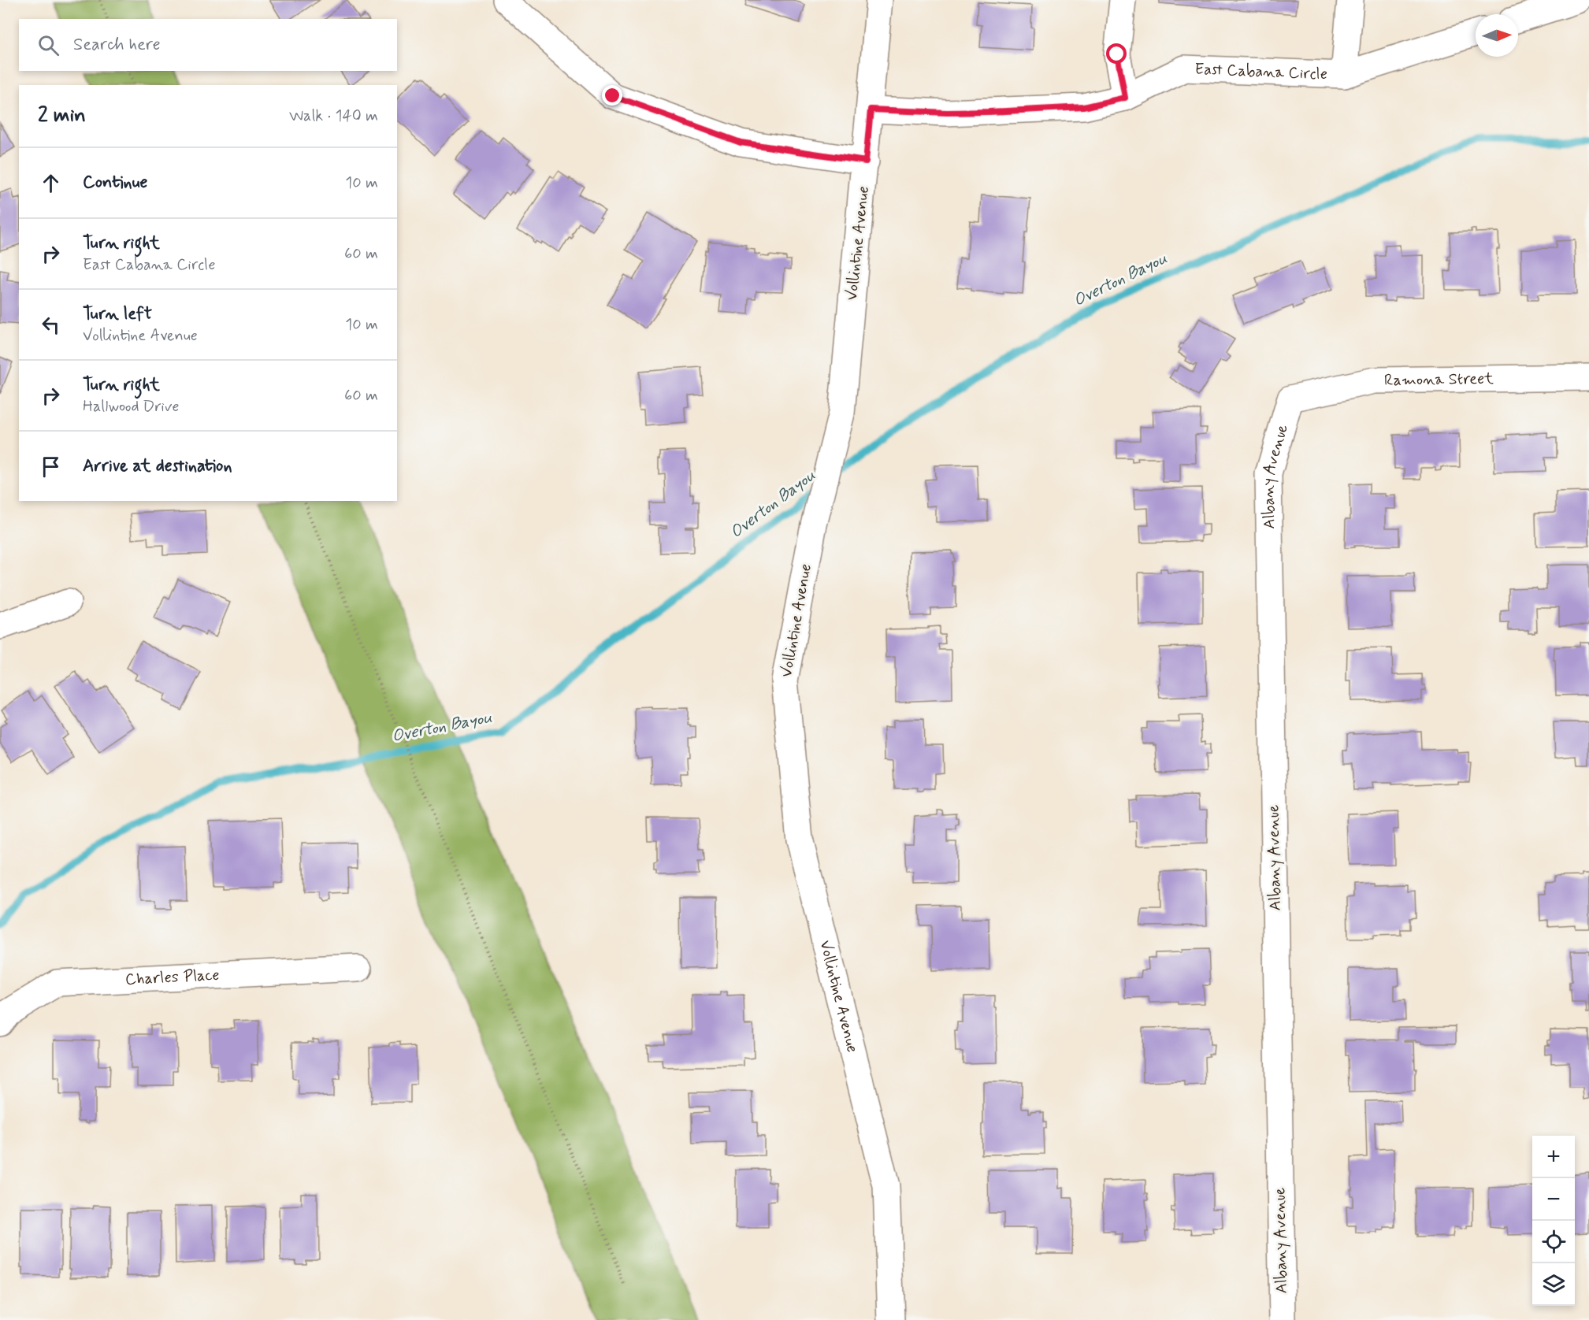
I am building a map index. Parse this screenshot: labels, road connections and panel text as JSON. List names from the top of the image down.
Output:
{
  "streets": {
    "street": [
      "East Cabana Circle",
      "Vollintine Avenue",
      "Ramona Street",
      "Albany Avenue",
      "Charles Place"
    ]
  },
  "crossings": [
    ["East Cabana Circle", "Vollintine Avenue"],
    ["Ramona Street", "Albany Avenue"]
  ],
  "water": ["Overton Bayou"],
  "north": "right",
  "page": {
    "search": "Search here",
    "heading": ["2 min", "Walk · 140 m"],
    "list": [
      ["Continue", "10 m"],
      ["Turn right", "East Cabana Circle", "60 m"],
      ["Turn left", "Vollintine Avenue", "10 m"],
      ["Turn right", "Hallwood Drive", "60 m"],
      "Arrive at destination"
    ],
    "map_buttons": ["+", "−"]
  }
}
